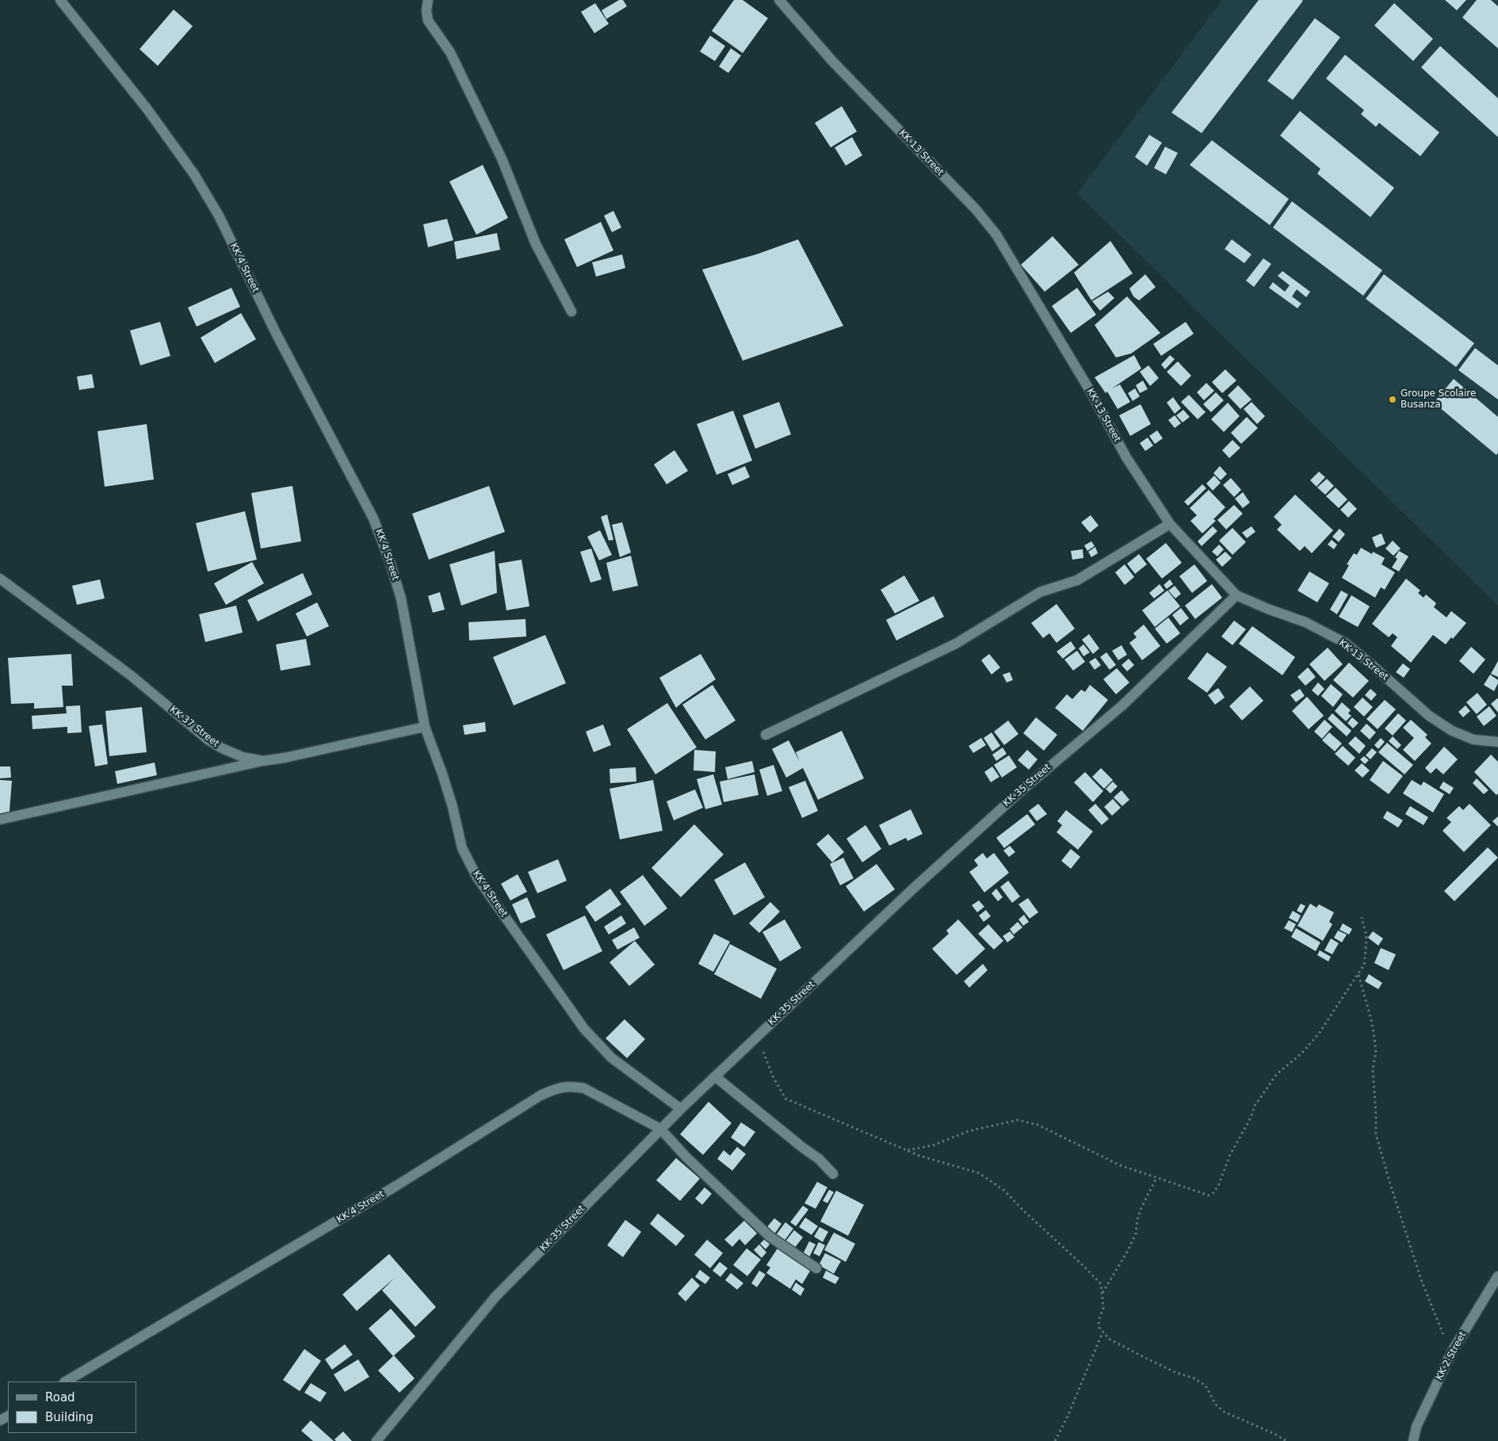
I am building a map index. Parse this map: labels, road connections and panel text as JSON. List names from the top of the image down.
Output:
{
  "streets": {
    "street": [
      "KK 13 Street",
      "KK 4 Street",
      "KK 37 Street",
      "KK 35 Street",
      "KK 2 Street"
    ]
  },
  "crossings": [
    ["KK 13 Street", "KK 35 Street"],
    ["KK 4 Street", "KK 37 Street"],
    ["KK 4 Street", "KK 35 Street"]
  ],
  "places": ["Groupe Scolaire Busanza"],
  "legend": ["Road", "Building"]
}
